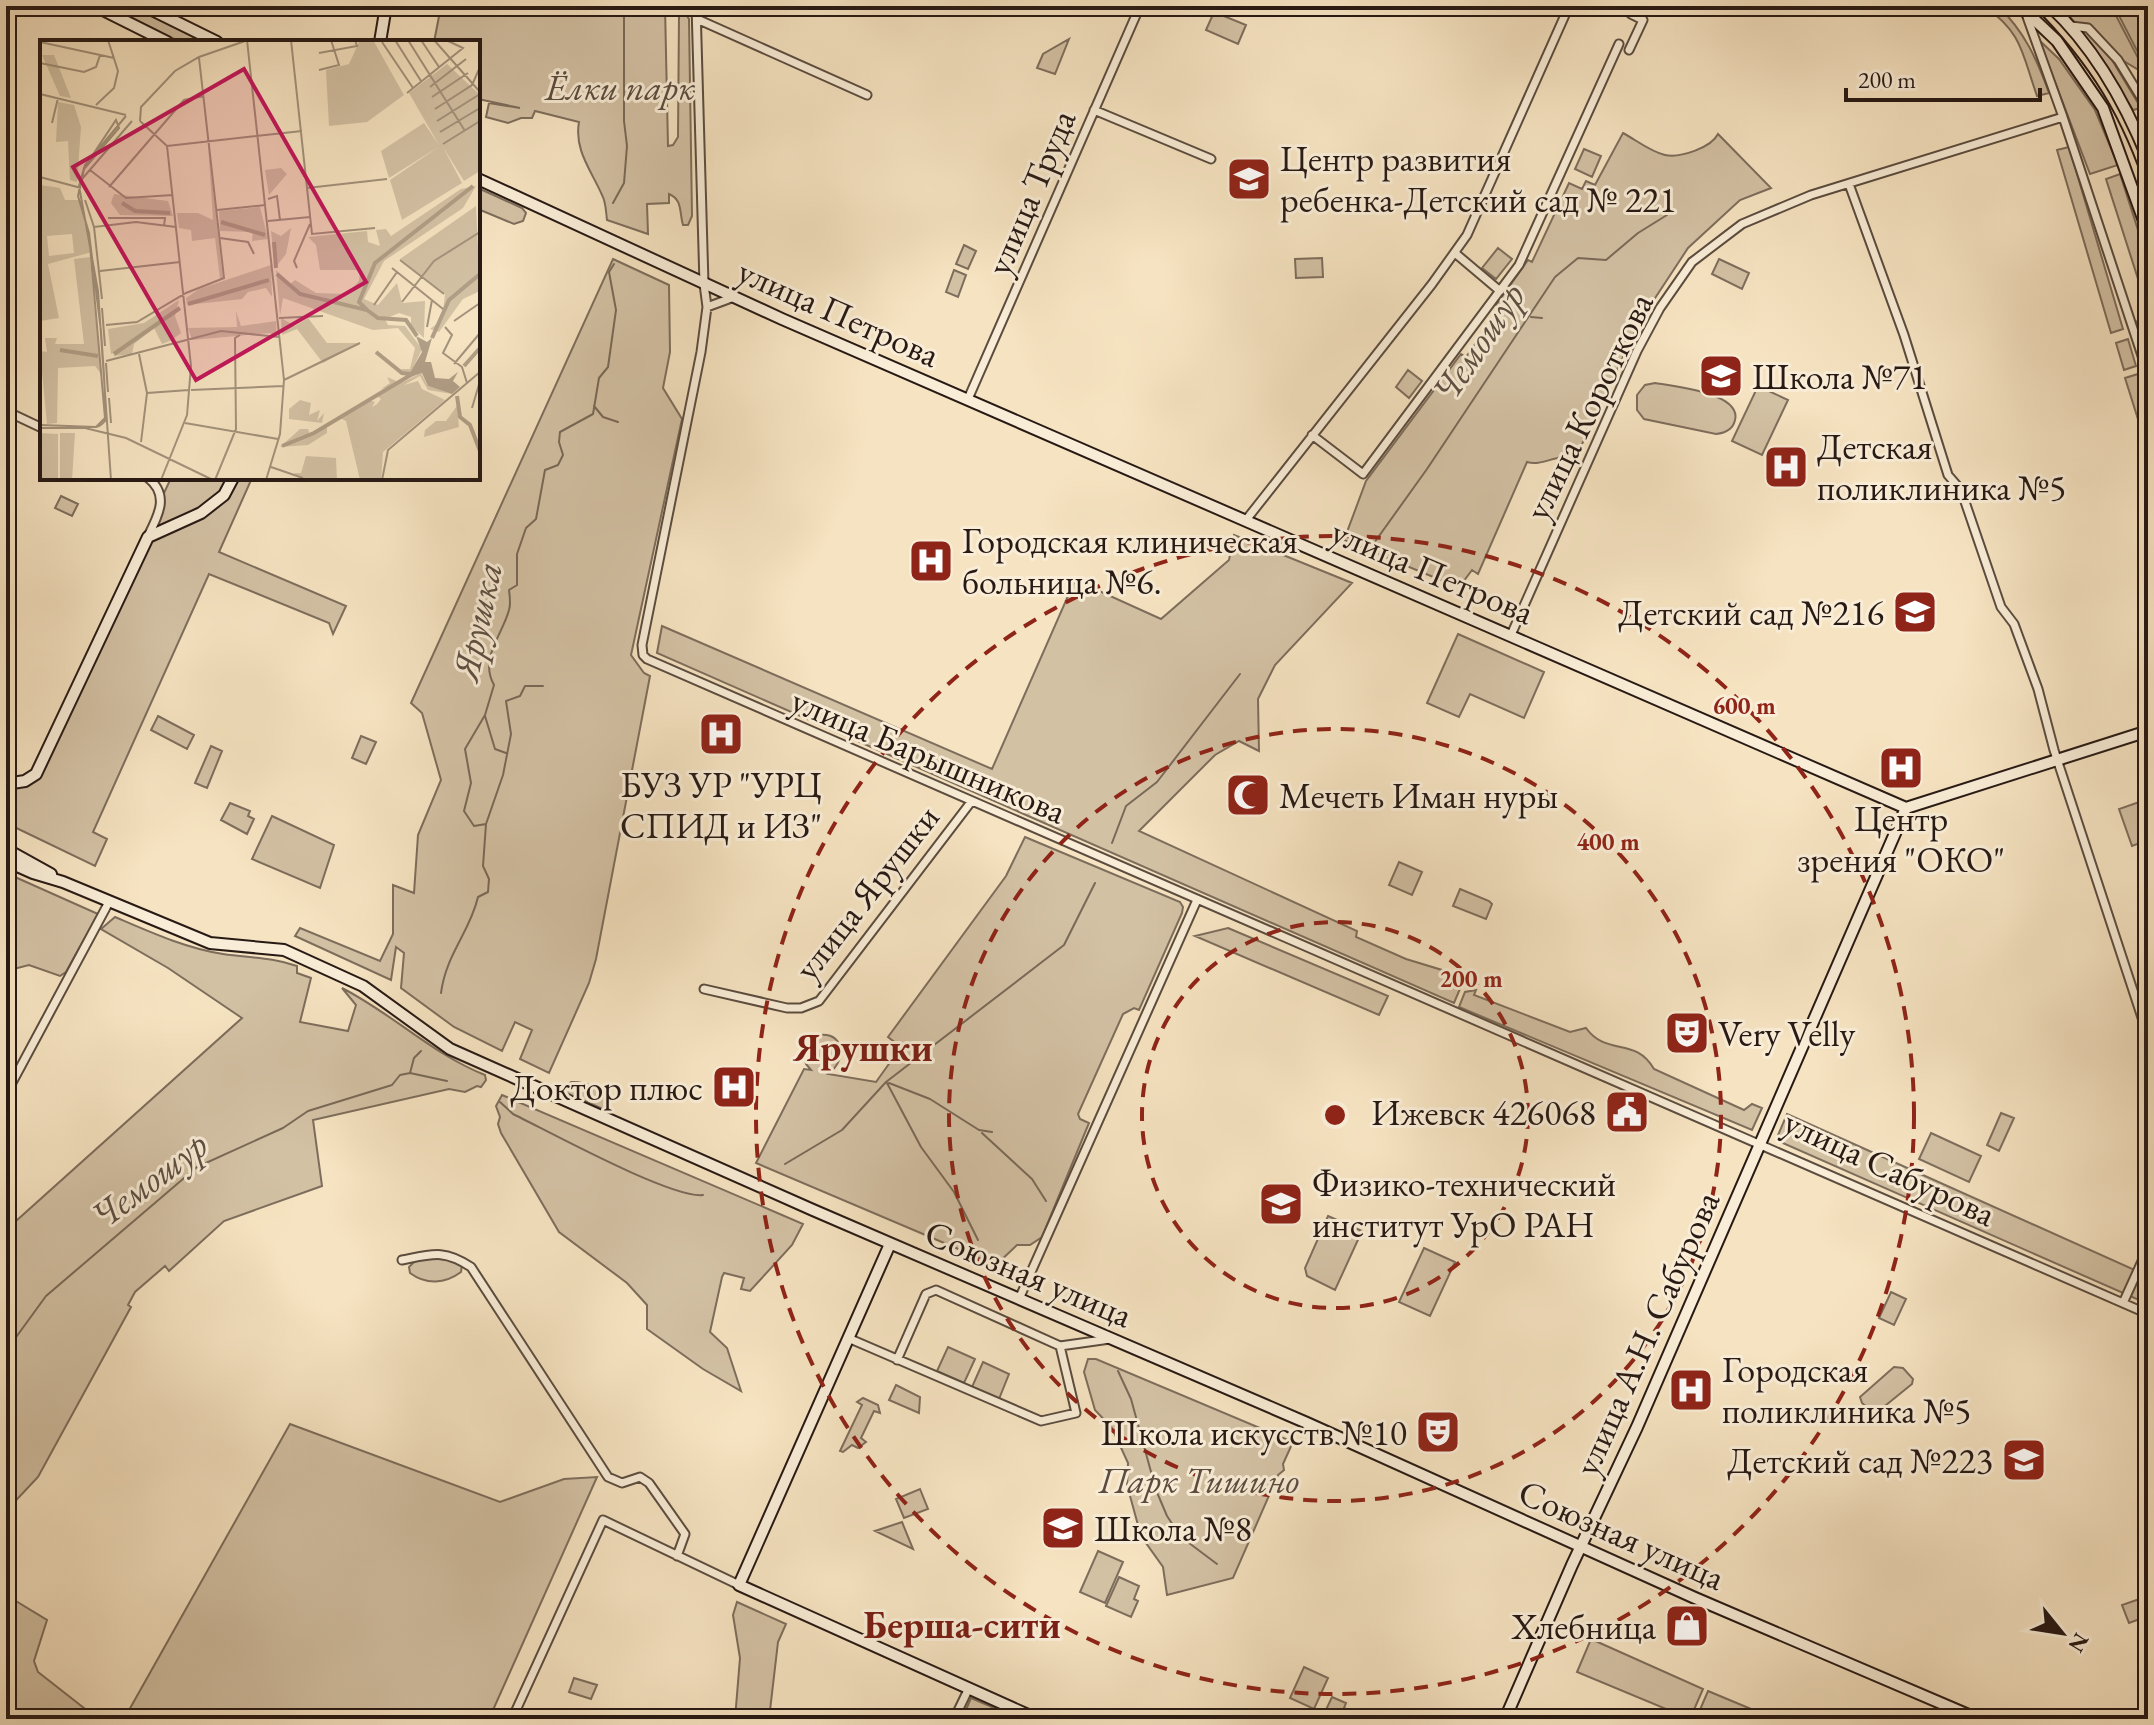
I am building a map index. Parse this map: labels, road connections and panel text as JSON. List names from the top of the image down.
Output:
{
  "streets": {
    "main road": [
      "улица Петрова",
      "улица Сабурова",
      "Союзная улица",
      "улица А.Н. Сабурова"
    ],
    "street": [
      "улица Труда",
      "улица Короткова",
      "улица Барышникова",
      "улица Ярушки"
    ]
  },
  "crossings": [
    ["улица Труда", "улица Петрова"],
    ["улица Петрова", "улица Короткова"],
    ["улица Петрова", "улица Сабурова"],
    ["улица Барышникова", "улица Ярушки"],
    ["улица Барышникова", "улица Сабурова"],
    ["улица Барышникова", "улица А.Н. Сабурова"],
    ["улица Сабурова", "улица А.Н. Сабурова"],
    ["Союзная улица", "улица А.Н. Сабурова"]
  ],
  "districts": ["Ярушки", "Берша-сити"],
  "water": ["Чемошур", "Ярушка"],
  "parks": ["Ёлки парк", "Парк Тишино"],
  "places": {
    "school or university": [
      "Центр развития ребенка-Детский сад № 221",
      "Школа №71",
      "Детский сад №216",
      "Физико-технический институт УрО РАН",
      "Детский сад №223",
      "Школа №8"
    ],
    "hospital": [
      "Детская поликлиника №5",
      "Городская клиническая больница №6.",
      "БУЗ УР \"УРЦ СПИД и ИЗ\"",
      "Центр зрения \"ОКО\"",
      "Доктор плюс",
      "Городская поликлиника №5"
    ],
    "mosque": ["Мечеть Иман нуры"],
    "theatre": ["Very Velly", "Школа искусств №10"],
    "public building": ["Ижевск 426068"],
    "shop": ["Хлебница"]
  },
  "scale_bar": "200 m",
  "north": "bottom right",
  "rings": ["600 m", "400 m", "200 m"]
}
